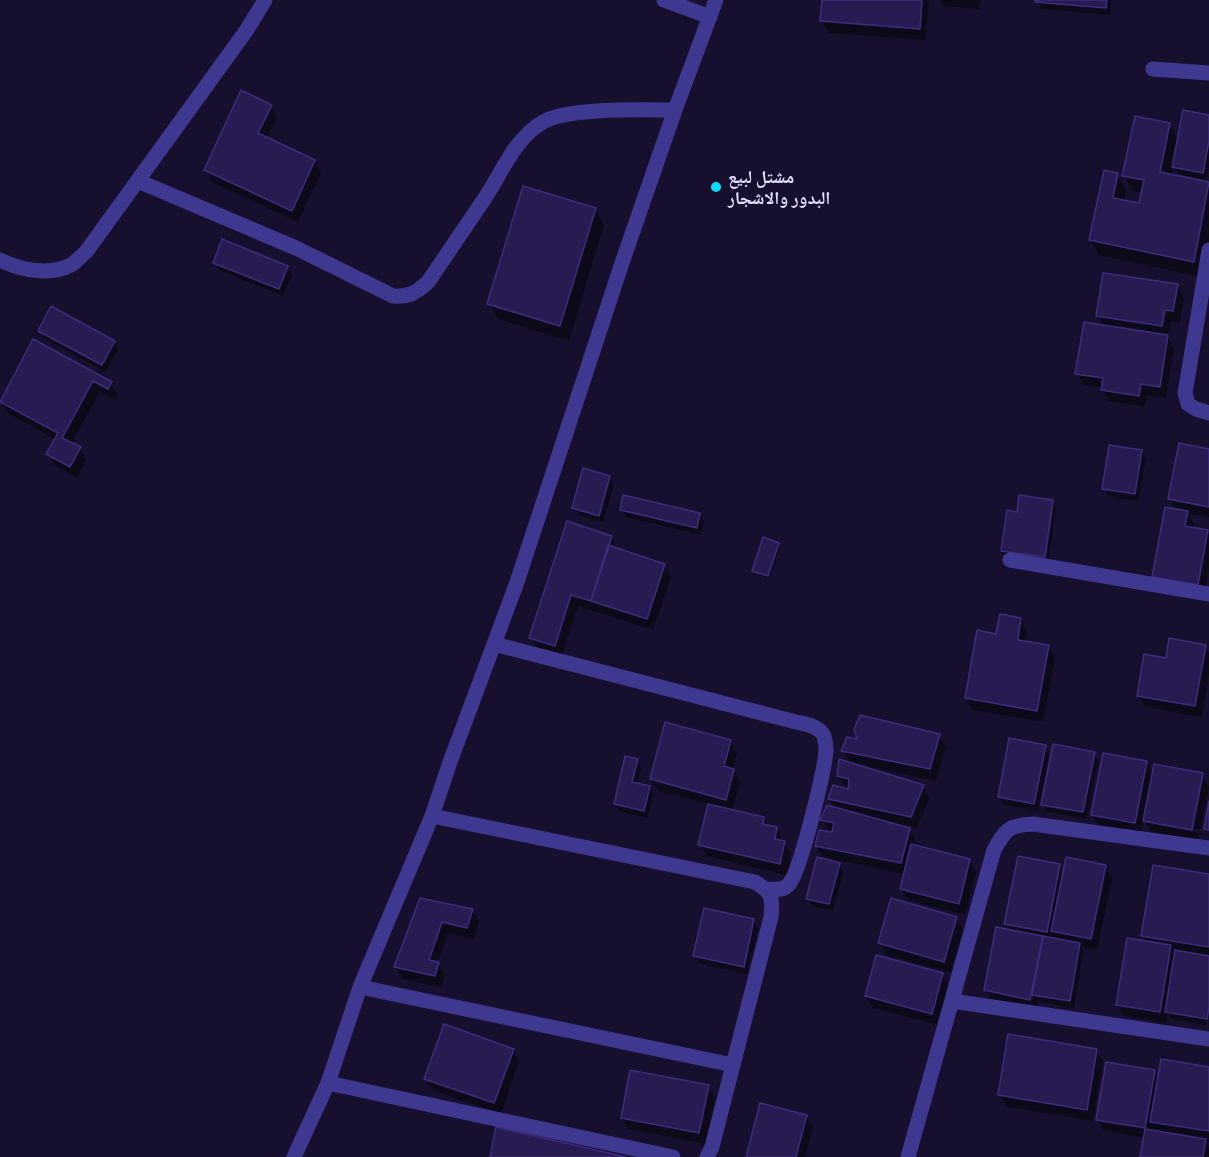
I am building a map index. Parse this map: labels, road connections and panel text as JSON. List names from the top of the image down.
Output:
{
  "places": ["مشتل لبيع البدور والاشجار"]
}
